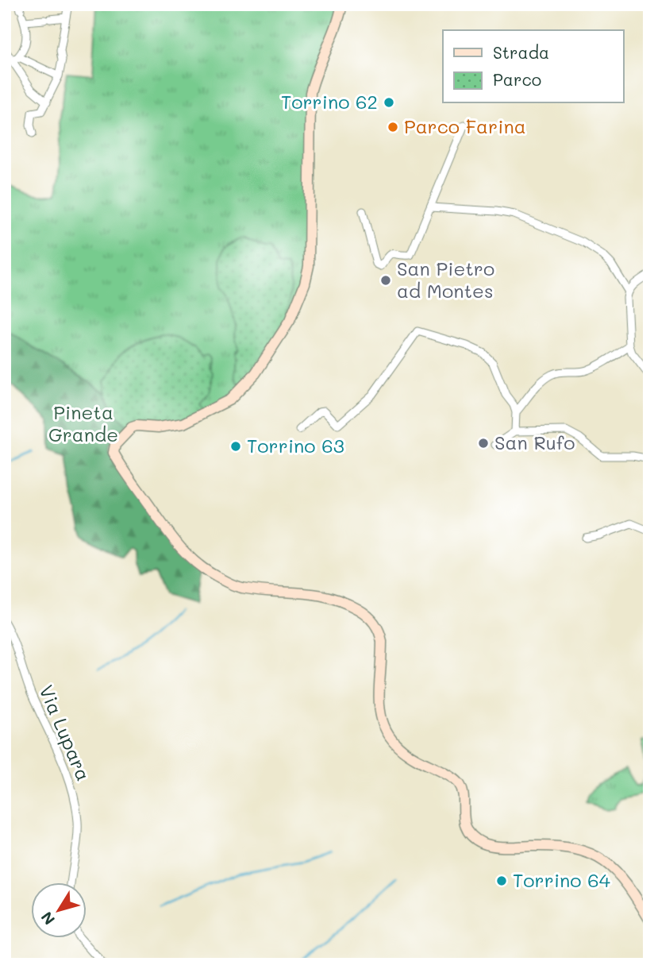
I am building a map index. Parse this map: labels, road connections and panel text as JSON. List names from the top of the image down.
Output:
{
  "streets": {
    "street": ["Via Lupara"]
  },
  "parks": ["Pineta Grande"],
  "places": [
    "Torrino 62",
    "Parco Farina",
    "San Pietro ad Montes",
    "San Rufo",
    "Torrino 63",
    "Torrino 64"
  ],
  "legend": ["Strada", "Parco"],
  "north": "bottom left"
}
